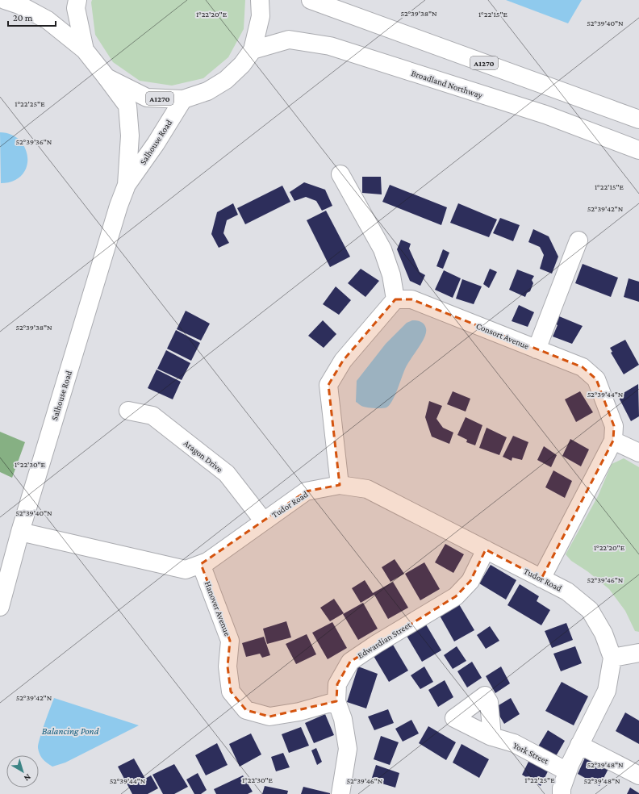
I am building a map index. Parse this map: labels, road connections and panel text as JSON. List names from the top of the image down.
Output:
{
  "streets": {
    "main road": [
      "A1270",
      "Broadland Northway",
      "Salhouse Road",
      "Consort Avenue",
      "Aragon Drive",
      "Tudor Road",
      "Hanover Avenue",
      "Edwardian Street",
      "York Street"
    ]
  },
  "crossings": [
    ["A1270", "Broadland Northway"],
    ["A1270", "Salhouse Road"],
    ["Salhouse Road", "Tudor Road"],
    ["Consort Avenue", "Tudor Road"],
    ["Aragon Drive", "Tudor Road"],
    ["Tudor Road", "Hanover Avenue"],
    ["Tudor Road", "Edwardian Street"],
    ["Tudor Road", "York Street"],
    ["Hanover Avenue", "Edwardian Street"]
  ],
  "water": ["Balancing Pond"],
  "scale_bar": "20 m",
  "north": "bottom right",
  "coordinates": [
    "52°39'38\"N",
    "1°22'20\"E",
    "1°22'15\"E",
    "52°39'40\"N",
    "1°22'25\"E",
    "52°39'36\"N",
    "52°39'42\"N",
    "52°39'44\"N",
    "1°22'30\"E",
    "52°39'46\"N",
    "52°39'48\"N"
  ]
}
